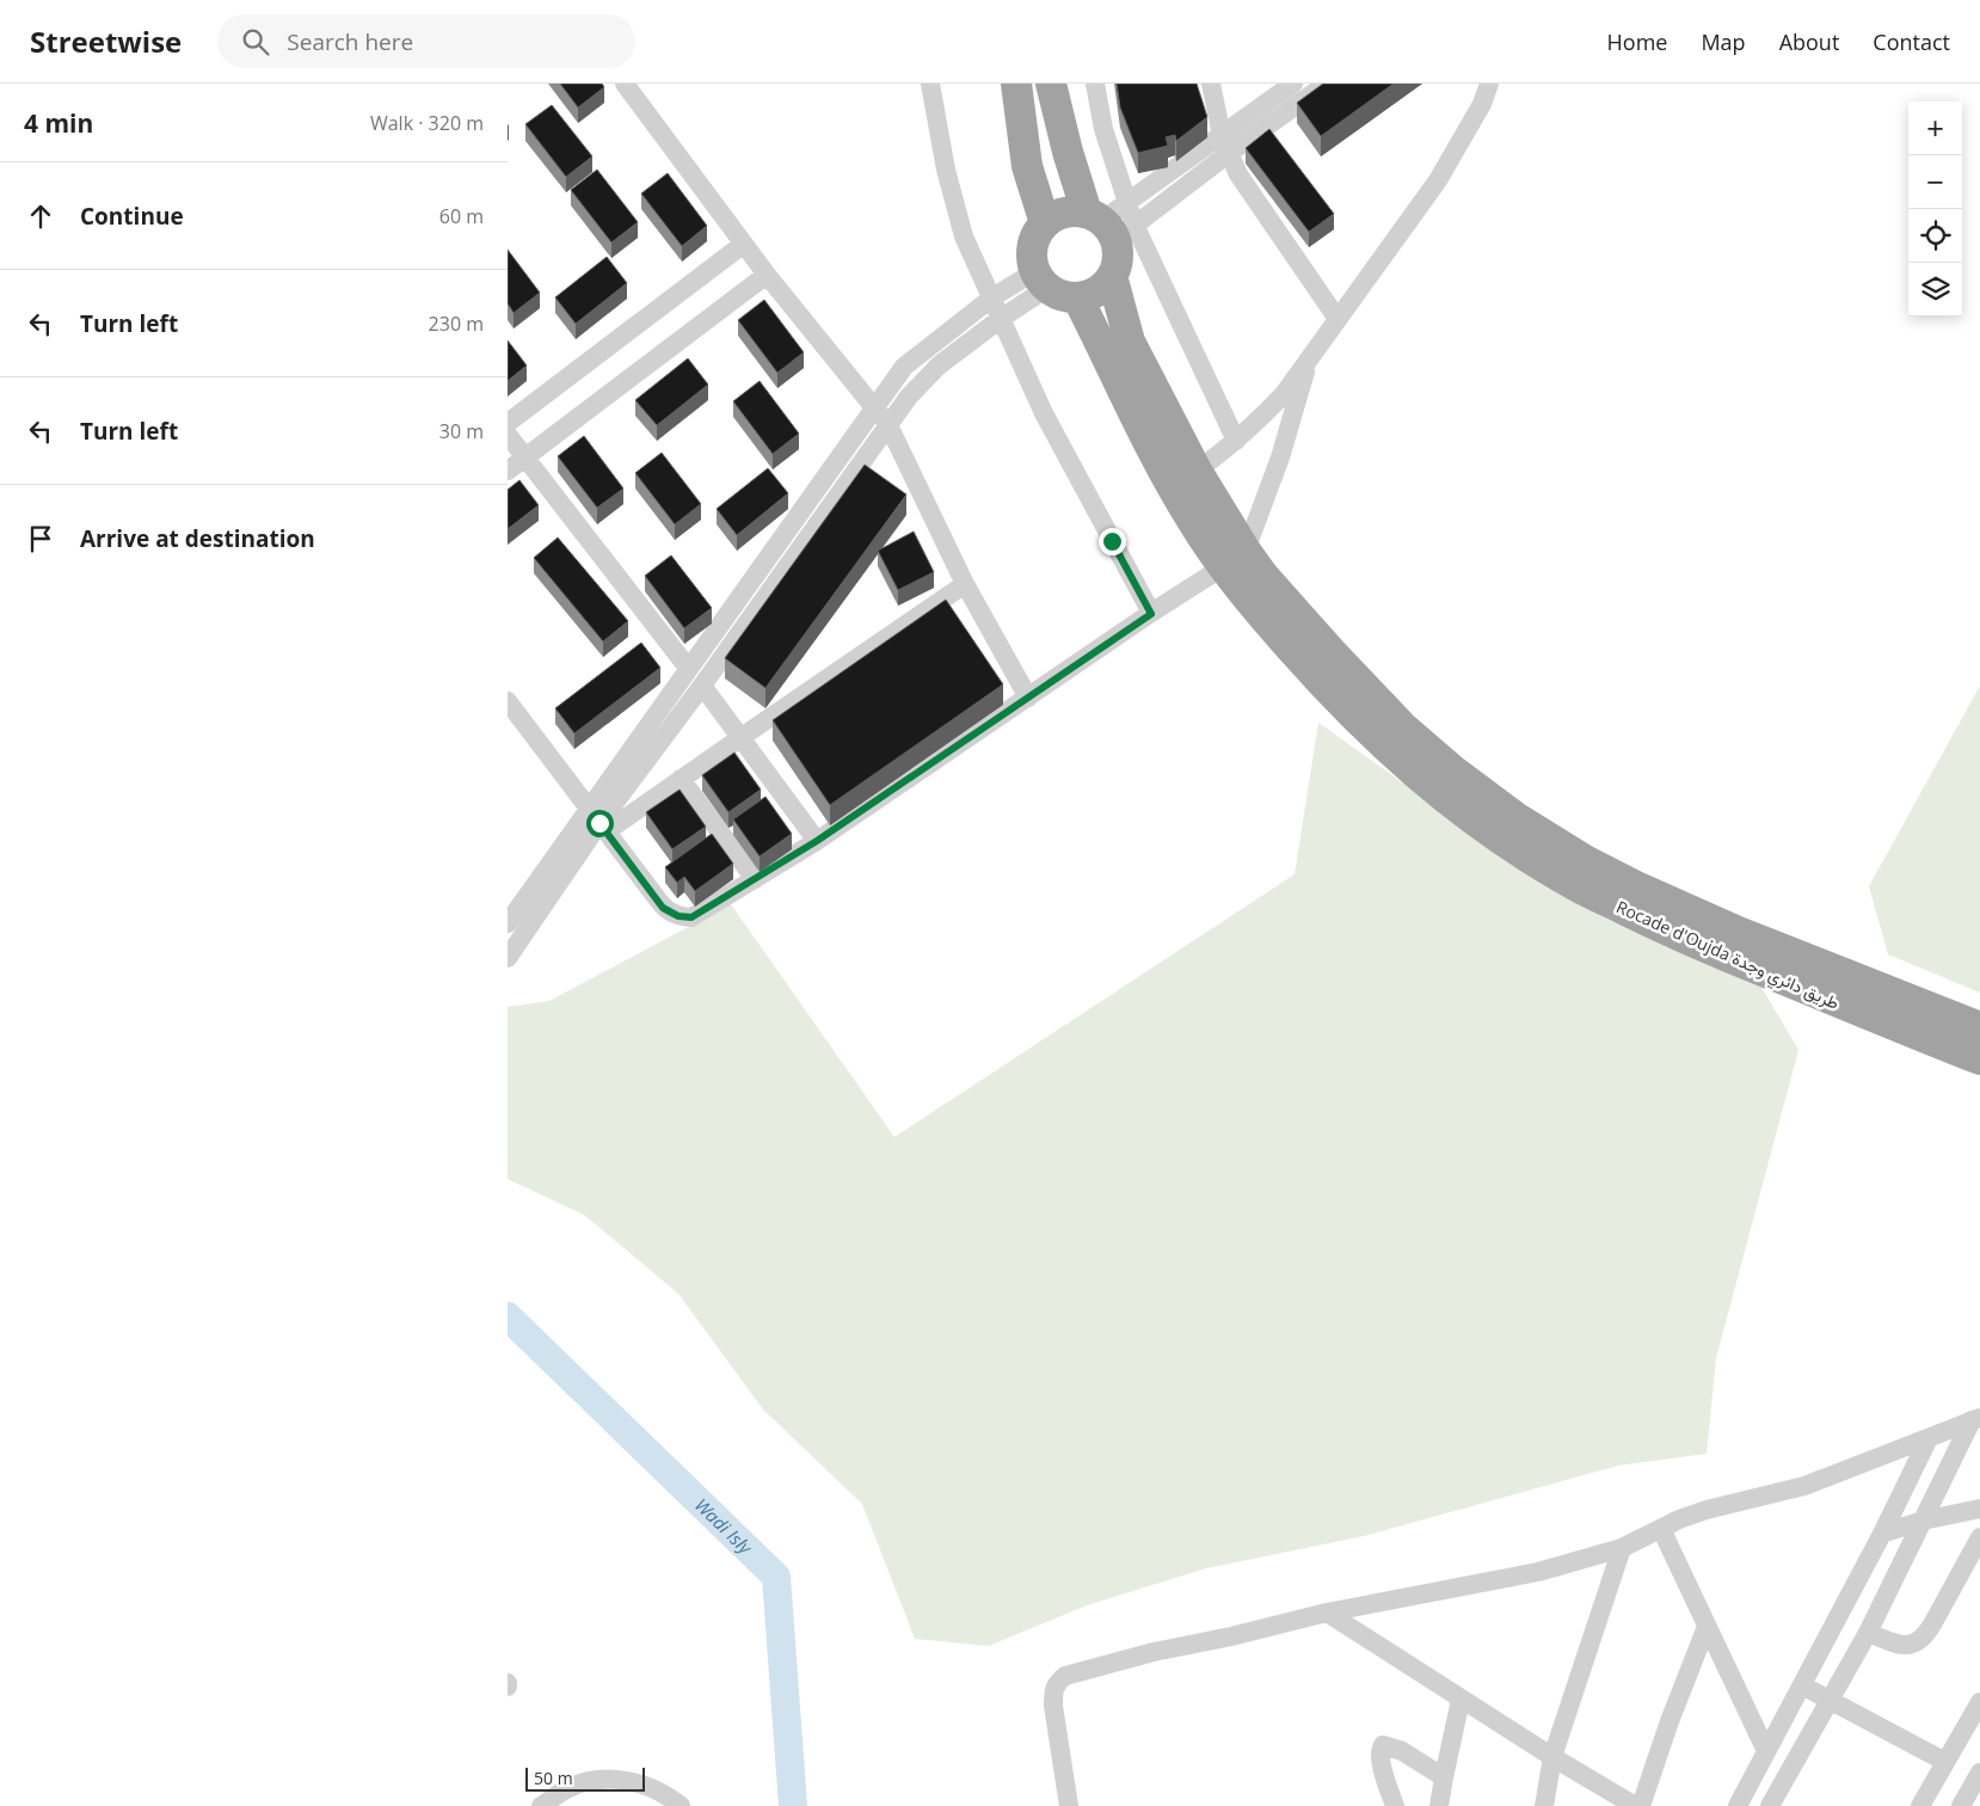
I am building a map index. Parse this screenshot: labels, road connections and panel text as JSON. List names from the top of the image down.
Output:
{
  "streets": {
    "highway": ["Rocade d'Oujda طريق دائري وجدة"]
  },
  "water": ["Wadi Isly"],
  "scale_bar": "50 m",
  "page": {
    "header": "Streetwise",
    "search": "Search here",
    "nav": [
      "Home",
      "Map",
      "About",
      "Contact"
    ],
    "heading": ["4 min", "Walk · 320 m"],
    "map_buttons": ["+", "−"],
    "list": [
      ["Continue", "60 m"],
      ["Turn left", "230 m"],
      ["Turn left", "30 m"],
      "Arrive at destination"
    ],
    "scale": "50 m"
  }
}
